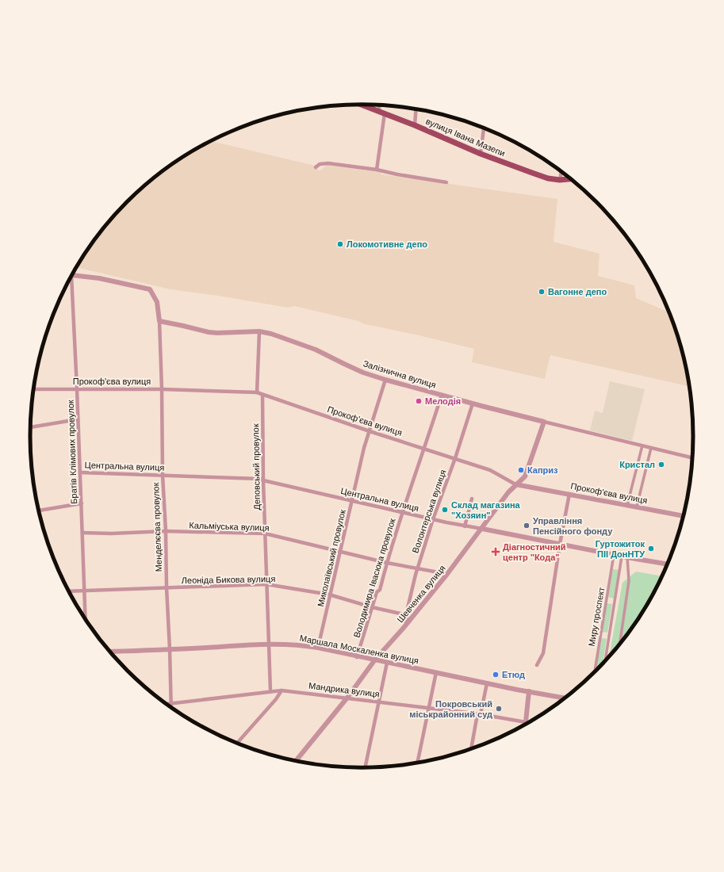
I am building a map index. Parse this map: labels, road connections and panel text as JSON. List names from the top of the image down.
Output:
{
  "streets": {
    "main road": ["вулиця Івана Мазепи"],
    "street": [
      "Залізнична вулиця",
      "Прокоф'єва вулиця",
      "Братів Клімових провулок",
      "Центральна вулиця",
      "Деповський провулок",
      "Волонтерська вулиця",
      "Кальміуська вулиця",
      "Менделєєва провулок",
      "Миколаївський провулок",
      "Володимира Івасюка провулок",
      "Леоніда Бикова вулиця",
      "Шевченка вулиця",
      "Миру проспект",
      "Маршала Москаленка вулиця",
      "Мандрика вулиця"
    ]
  },
  "crossings": [
    ["Залізнична вулиця", "Волонтерська вулиця"],
    ["Залізнична вулиця", "Менделєєва провулок"],
    ["Залізнична вулиця", "Миколаївський провулок"],
    ["Залізнична вулиця", "Володимира Івасюка провулок"],
    ["Залізнична вулиця", "Шевченка вулиця"],
    ["Прокоф'єва вулиця", "Братів Клімових провулок"],
    ["Прокоф'єва вулиця", "Деповський провулок"],
    ["Прокоф'єва вулиця", "Волонтерська вулиця"],
    ["Прокоф'єва вулиця", "Менделєєва провулок"],
    ["Прокоф'єва вулиця", "Миколаївський провулок"],
    ["Прокоф'єва вулиця", "Володимира Івасюка провулок"],
    ["Прокоф'єва вулиця", "Шевченка вулиця"],
    ["Братів Клімових провулок", "Центральна вулиця"],
    ["Братів Клімових провулок", "Кальміуська вулиця"],
    ["Братів Клімових провулок", "Леоніда Бикова вулиця"],
    ["Центральна вулиця", "Деповський провулок"],
    ["Центральна вулиця", "Волонтерська вулиця"],
    ["Центральна вулиця", "Менделєєва провулок"],
    ["Центральна вулиця", "Миколаївський провулок"],
    ["Центральна вулиця", "Володимира Івасюка провулок"],
    ["Центральна вулиця", "Шевченка вулиця"],
    ["Центральна вулиця", "Миру проспект"],
    ["Деповський провулок", "Кальміуська вулиця"],
    ["Деповський провулок", "Леоніда Бикова вулиця"],
    ["Деповський провулок", "Маршала Москаленка вулиця"],
    ["Деповський провулок", "Мандрика вулиця"],
    ["Волонтерська вулиця", "Кальміуська вулиця"],
    ["Волонтерська вулиця", "Леоніда Бикова вулиця"],
    ["Волонтерська вулиця", "Шевченка вулиця"],
    ["Кальміуська вулиця", "Менделєєва провулок"],
    ["Кальміуська вулиця", "Миколаївський провулок"],
    ["Кальміуська вулиця", "Володимира Івасюка провулок"],
    ["Кальміуська вулиця", "Шевченка вулиця"],
    ["Менделєєва провулок", "Леоніда Бикова вулиця"],
    ["Менделєєва провулок", "Маршала Москаленка вулиця"],
    ["Менделєєва провулок", "Мандрика вулиця"],
    ["Миколаївський провулок", "Леоніда Бикова вулиця"],
    ["Миколаївський провулок", "Маршала Москаленка вулиця"],
    ["Володимира Івасюка провулок", "Леоніда Бикова вулиця"],
    ["Володимира Івасюка провулок", "Маршала Москаленка вулиця"],
    ["Шевченка вулиця", "Маршала Москаленка вулиця"],
    ["Шевченка вулиця", "Мандрика вулиця"]
  ],
  "places": {
    "other": [
      "Локомотивне депо",
      "Вагонне депо",
      "Мелодія",
      "Кристал",
      "Каприз",
      "Склад магазина \"Хозяин\"",
      "Управління Пенсійного фонду",
      "Гуртожиток ПІІ ДонНТУ",
      "Етюд",
      "Покровський міськрайонний суд"
    ],
    "health": ["Діагностичний центр \"Кода\""]
  }
}
